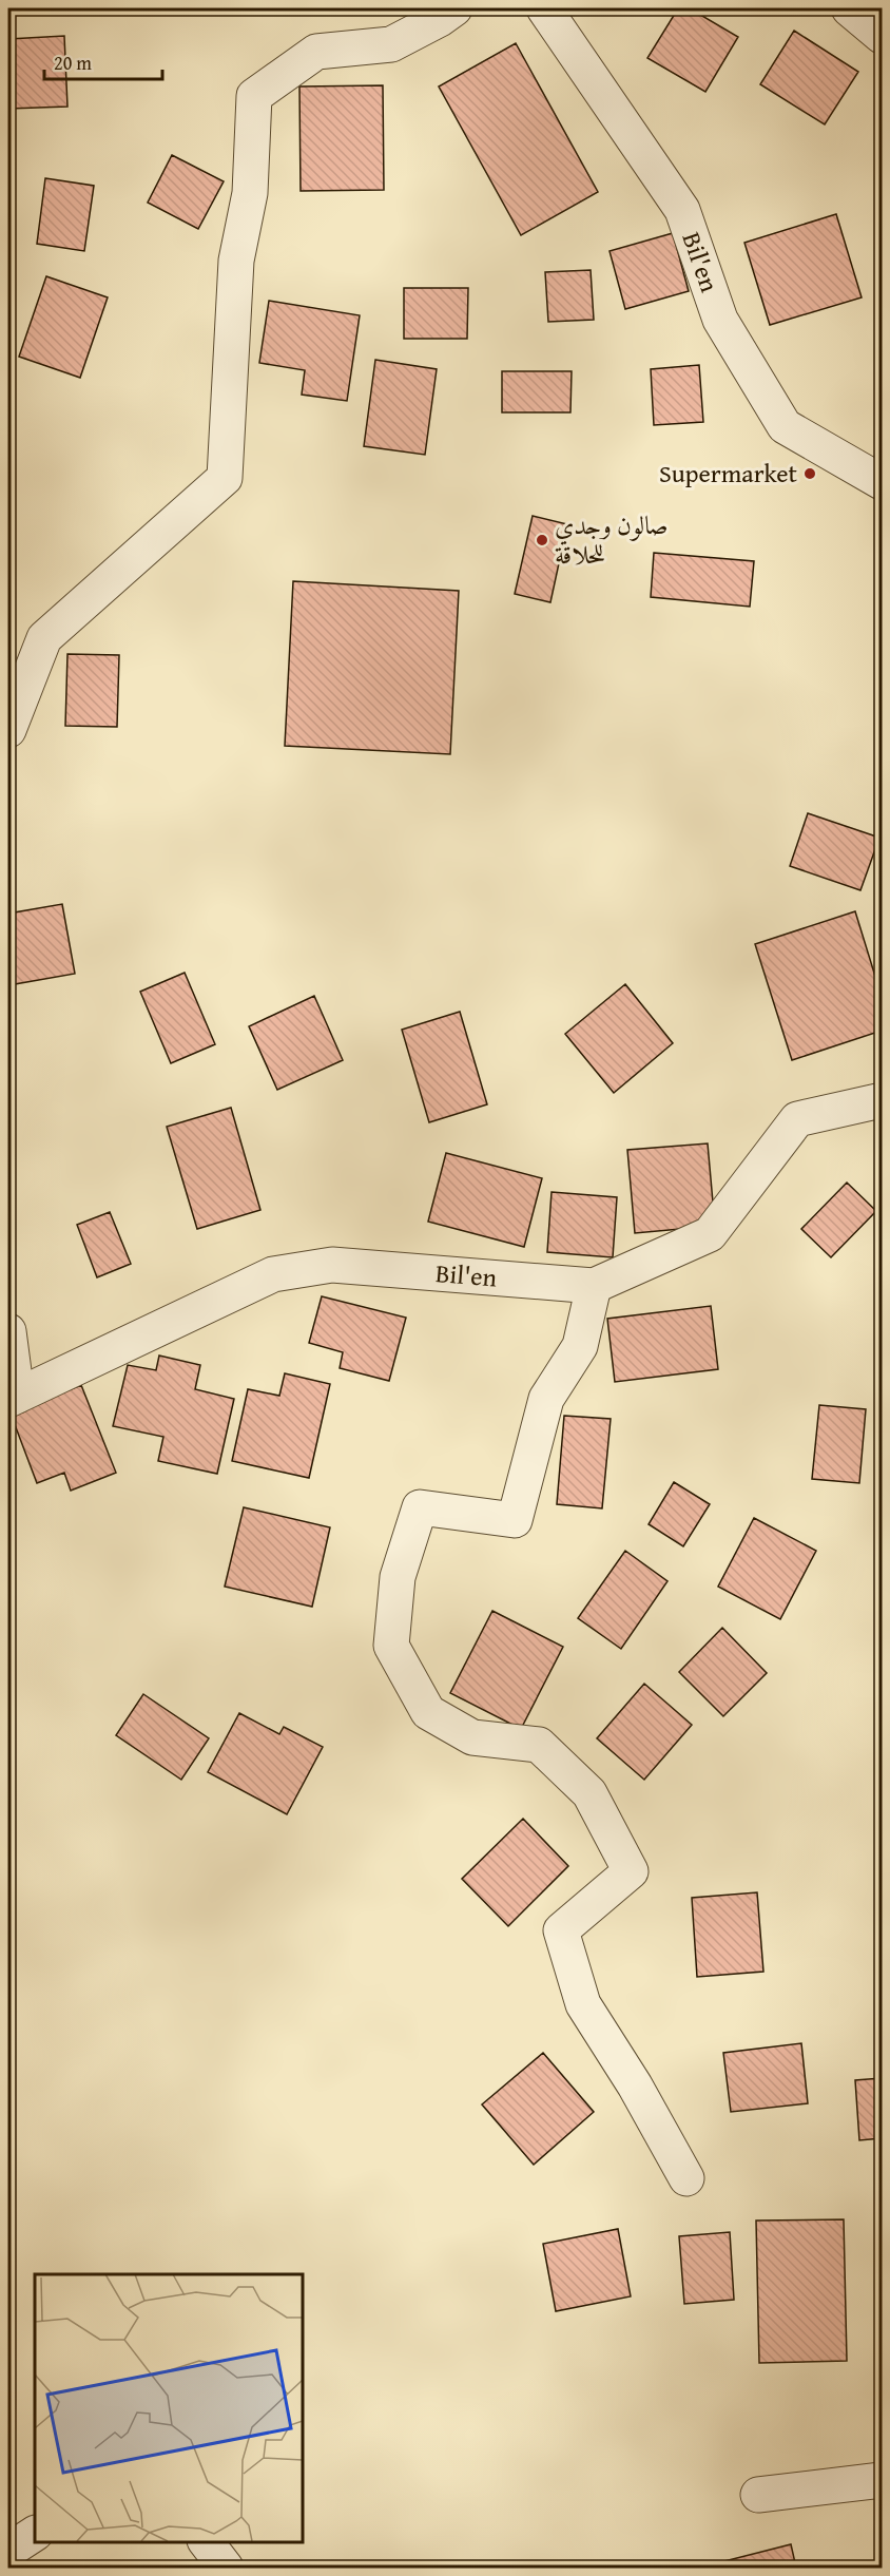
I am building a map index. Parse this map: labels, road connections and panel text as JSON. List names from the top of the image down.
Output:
{
  "streets": {
    "street": ["Bil'en"]
  },
  "places": ["Supermarket", "صالون وجدي للحلاقة"],
  "scale_bar": "20 m"
}
